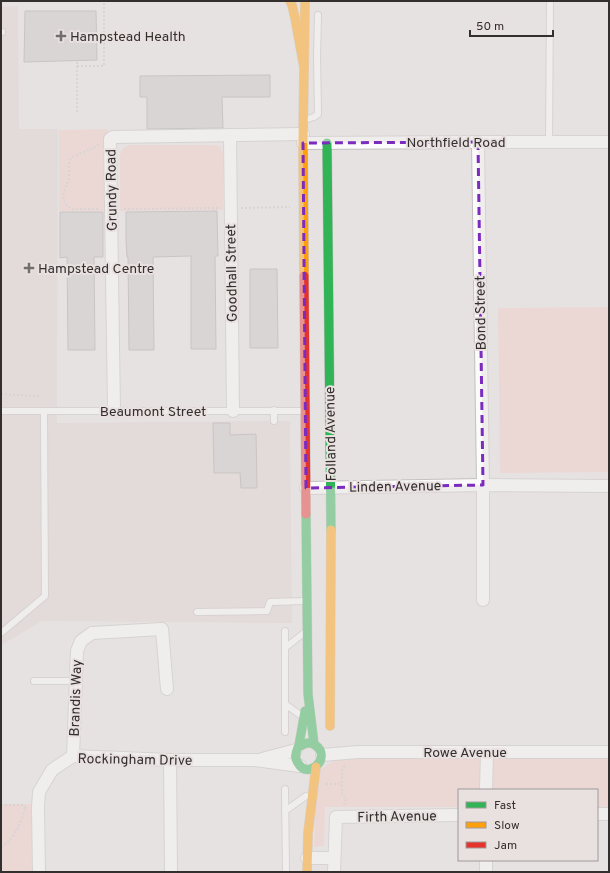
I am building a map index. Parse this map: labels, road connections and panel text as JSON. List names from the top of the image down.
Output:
{
  "streets": {
    "main road": ["Folland Avenue"],
    "street": [
      "Northfield Road",
      "Grundy Road",
      "Goodhall Street",
      "Bond Street",
      "Linden Avenue",
      "Brandis Way",
      "Rowe Avenue",
      "Rockingham Drive",
      "Firth Avenue"
    ],
    "lane": ["Beaumont Street"]
  },
  "crossings": [
    ["Northfield Road", "Grundy Road"],
    ["Northfield Road", "Bond Street"],
    ["Northfield Road", "Folland Avenue"],
    ["Grundy Road", "Goodhall Street"],
    ["Grundy Road", "Beaumont Street"],
    ["Grundy Road", "Folland Avenue"],
    ["Goodhall Street", "Beaumont Street"],
    ["Bond Street", "Linden Avenue"],
    ["Beaumont Street", "Folland Avenue"],
    ["Folland Avenue", "Linden Avenue"],
    ["Folland Avenue", "Rowe Avenue"],
    ["Folland Avenue", "Rockingham Drive"],
    ["Brandis Way", "Rockingham Drive"],
    ["Rowe Avenue", "Rockingham Drive"]
  ],
  "places": {
    "health": ["Hampstead Health", "Hampstead Centre"]
  },
  "legend": ["Fast", "Slow", "Jam"],
  "scale_bar": "50 m"
}
